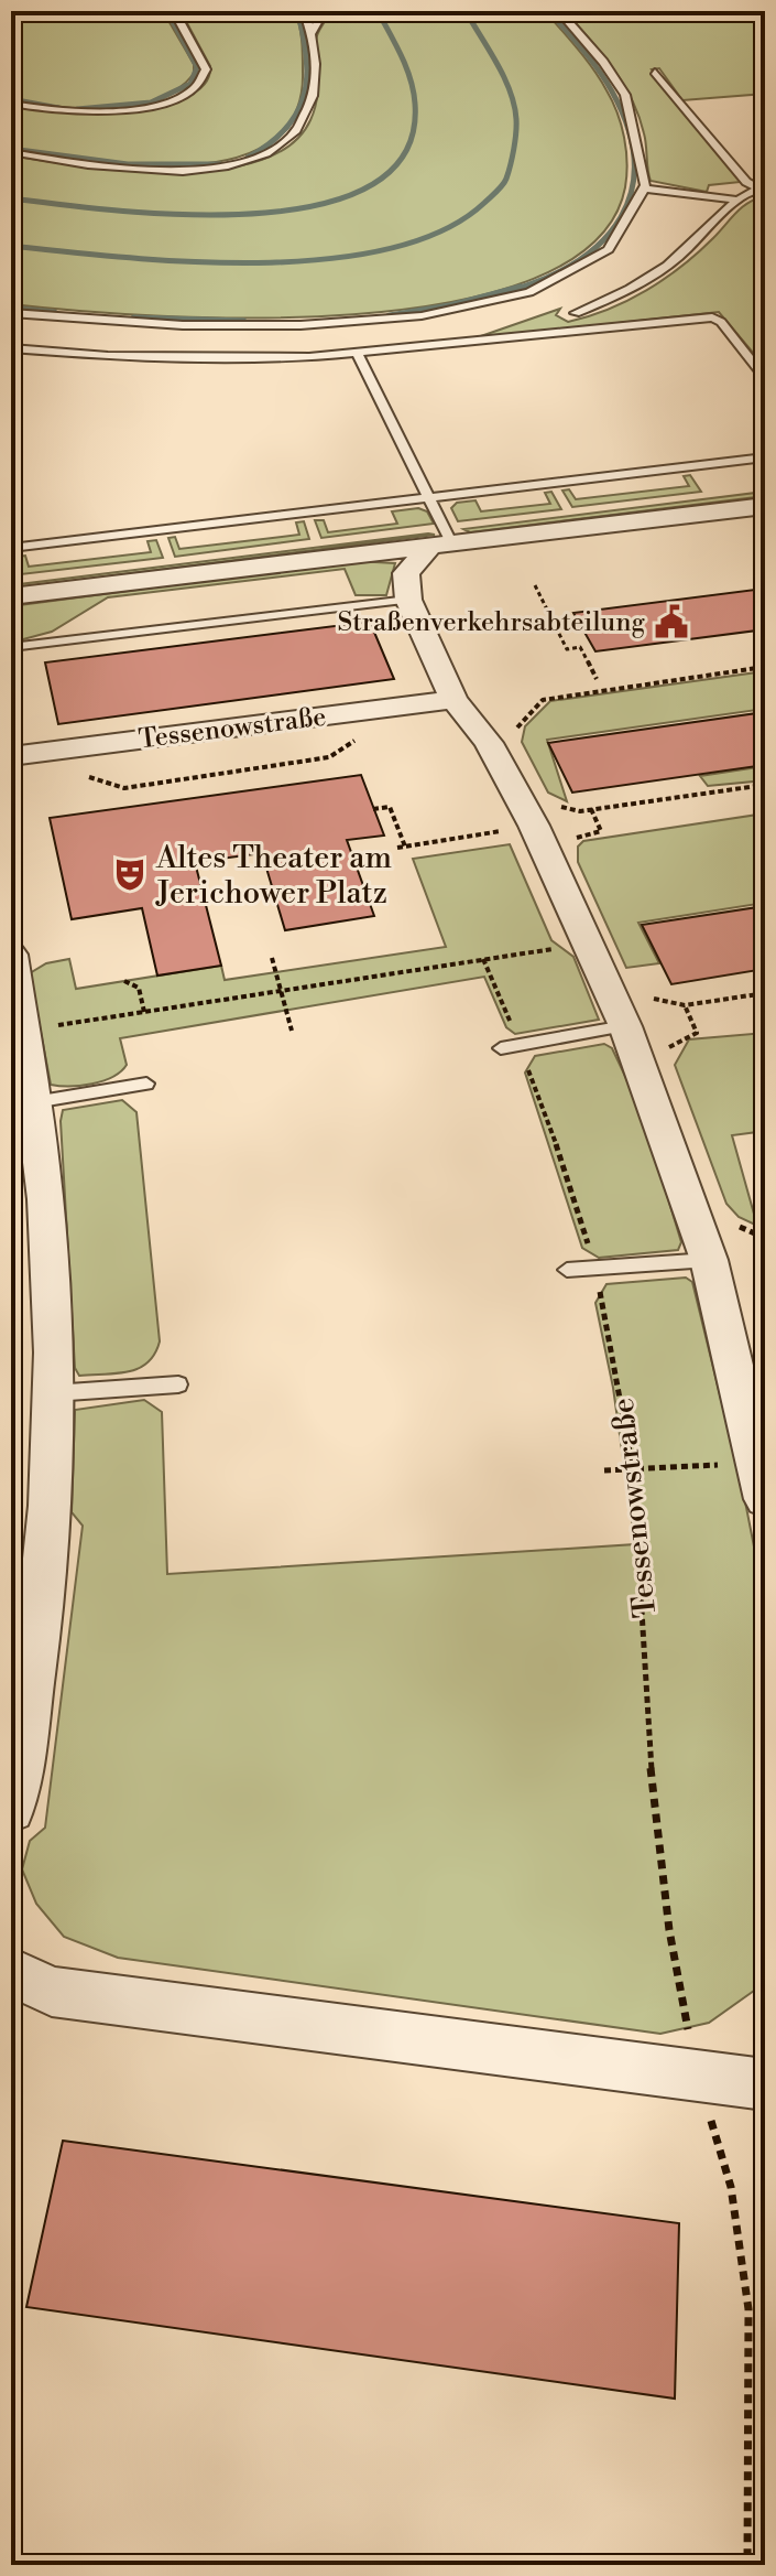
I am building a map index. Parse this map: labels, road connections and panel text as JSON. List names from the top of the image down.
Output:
{
  "streets": {
    "street": ["Tessenowstraße"]
  },
  "places": {
    "public building": ["Straßenverkehrsabteilung"],
    "theatre": ["Altes Theater am Jerichower Platz"]
  }
}
